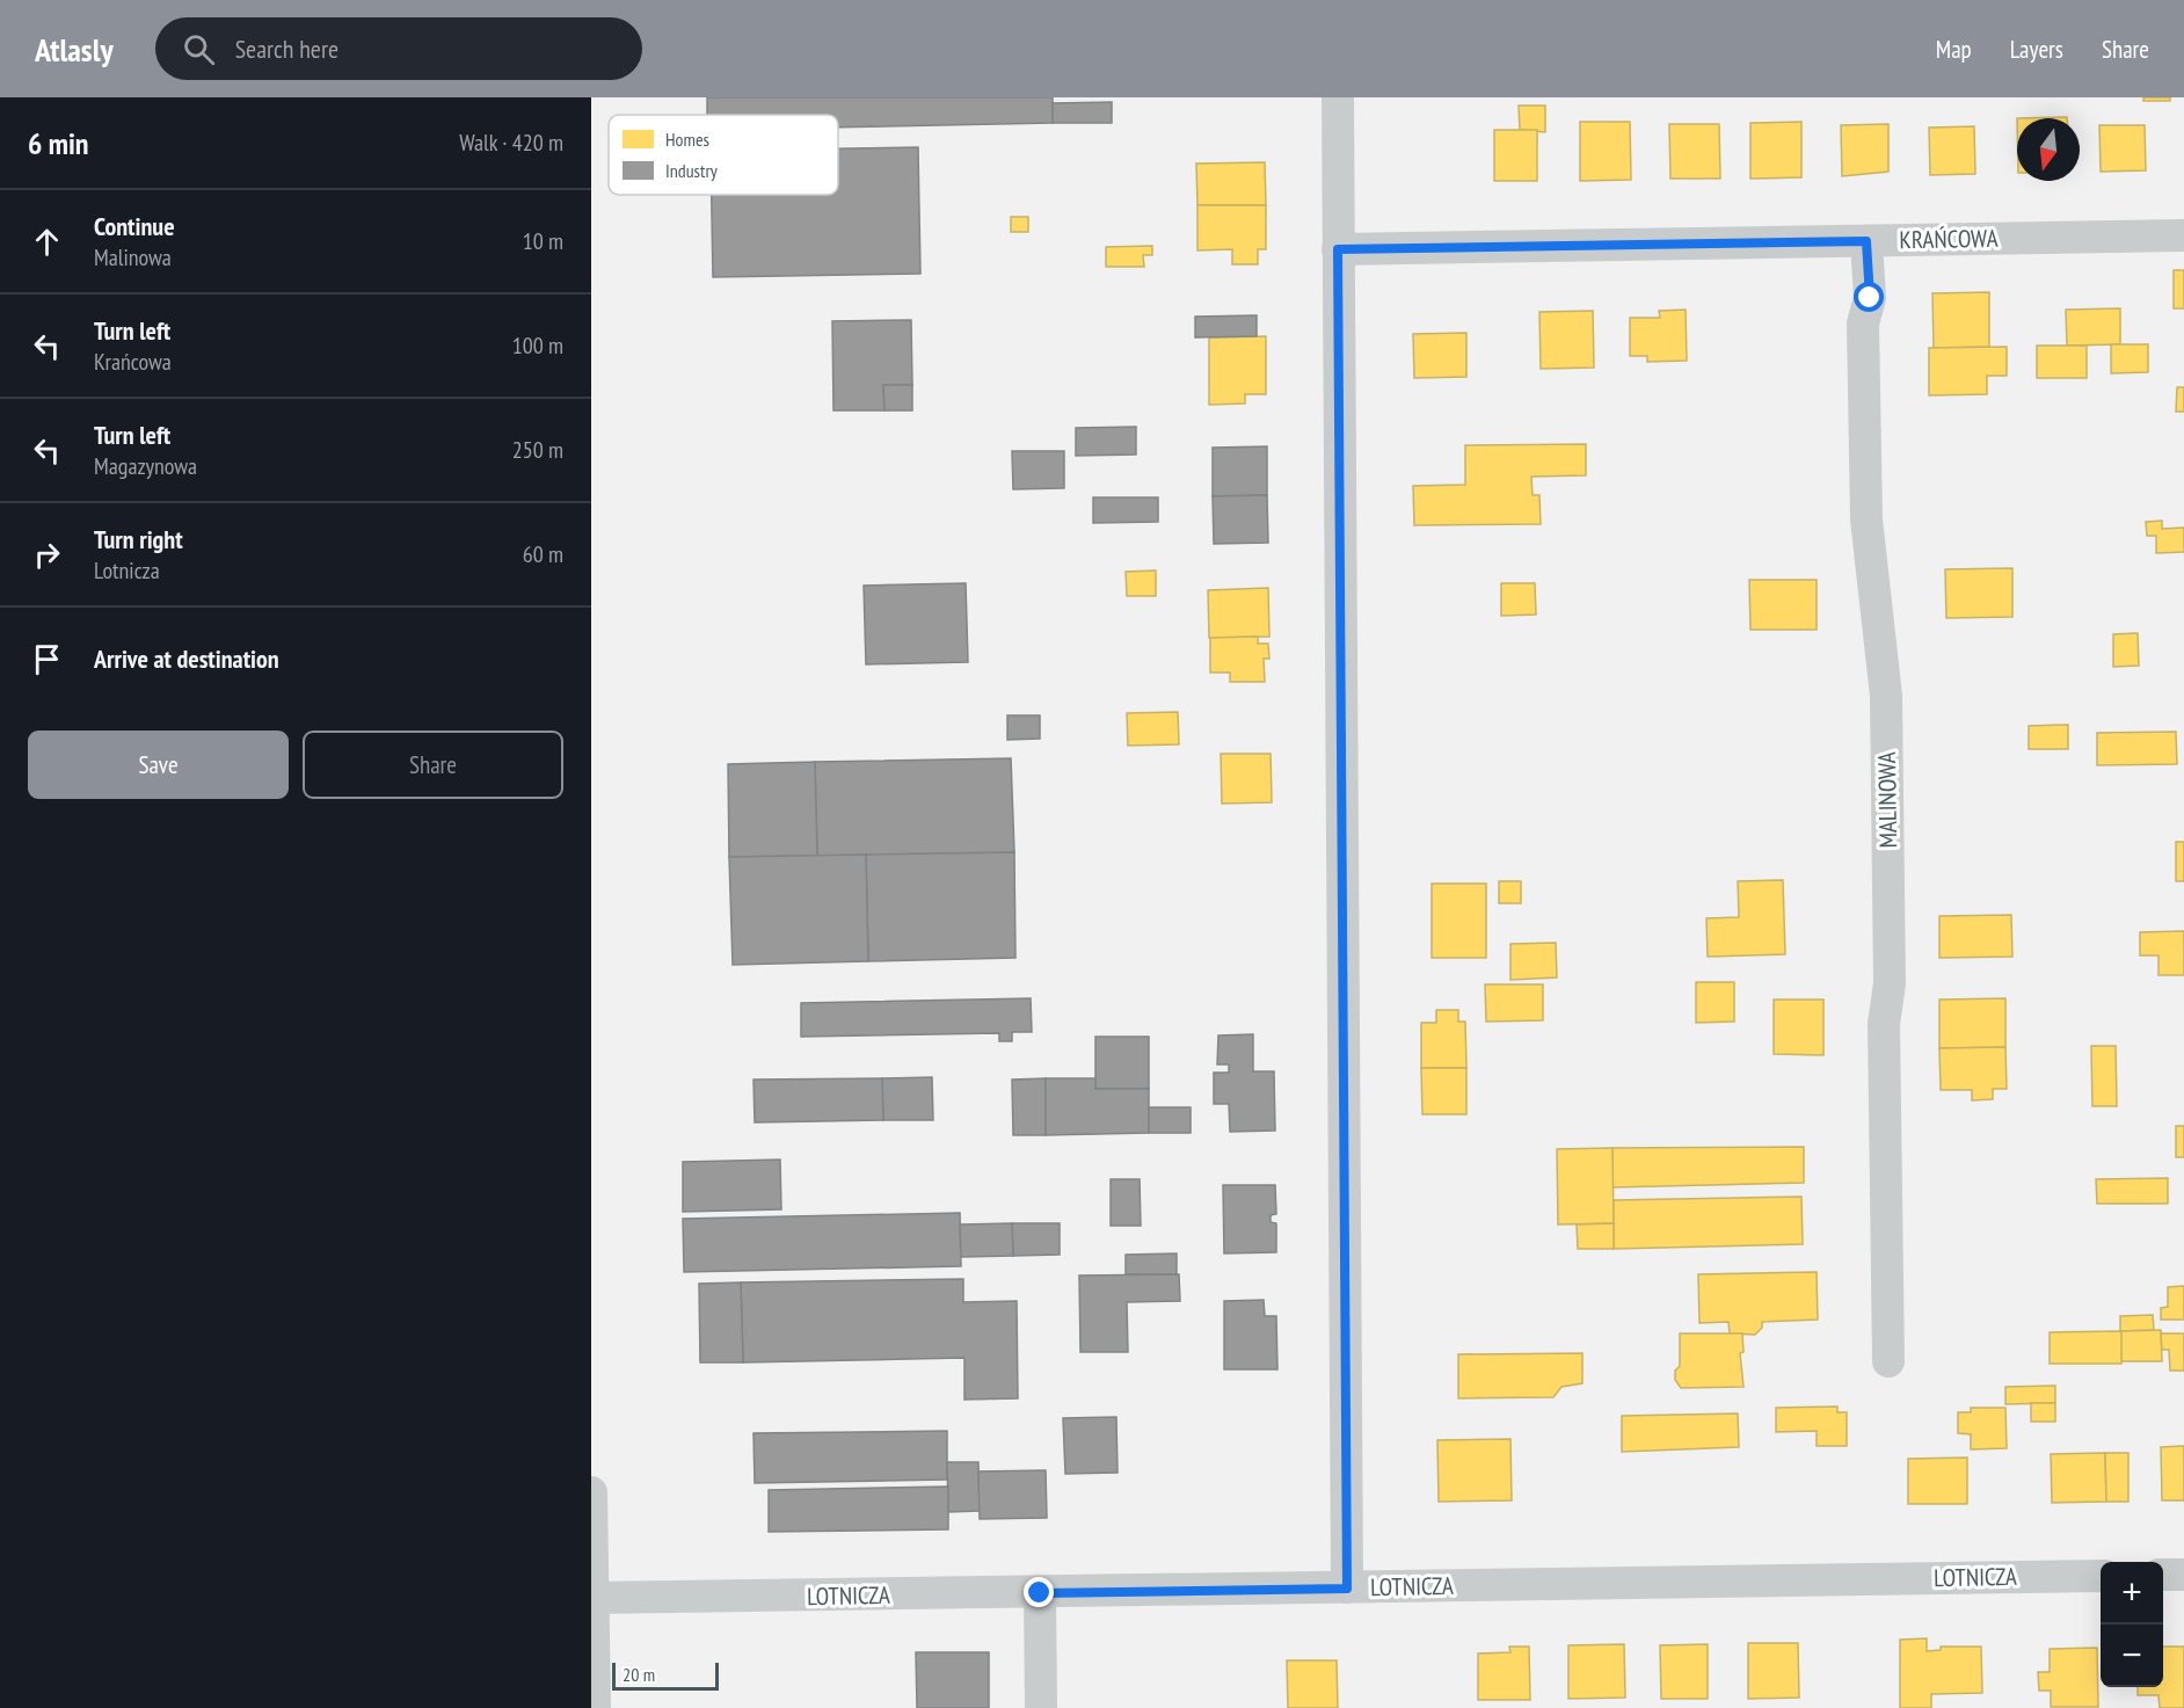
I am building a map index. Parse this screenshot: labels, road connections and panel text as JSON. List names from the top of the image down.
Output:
{
  "streets": {
    "street": ["KRAŃCOWA", "MALINOWA", "LOTNICZA"]
  },
  "crossings": [
    ["KRAŃCOWA", "MALINOWA"]
  ],
  "legend": ["Homes", "Industry"],
  "scale_bar": "20 m",
  "north": "bottom",
  "page": {
    "header": "Atlasly",
    "search": "Search here",
    "nav": ["Map", "Layers", "Share"],
    "heading": ["6 min", "Walk · 420 m"],
    "list": [
      ["Continue", "Malinowa", "10 m"],
      ["Turn left", "Krańcowa", "100 m"],
      ["Turn left", "Magazynowa", "250 m"],
      ["Turn right", "Lotnicza", "60 m"],
      "Arrive at destination"
    ],
    "buttons": ["Save", "Share"],
    "map_buttons": ["+", "−"],
    "scale": "20 m"
  }
}
